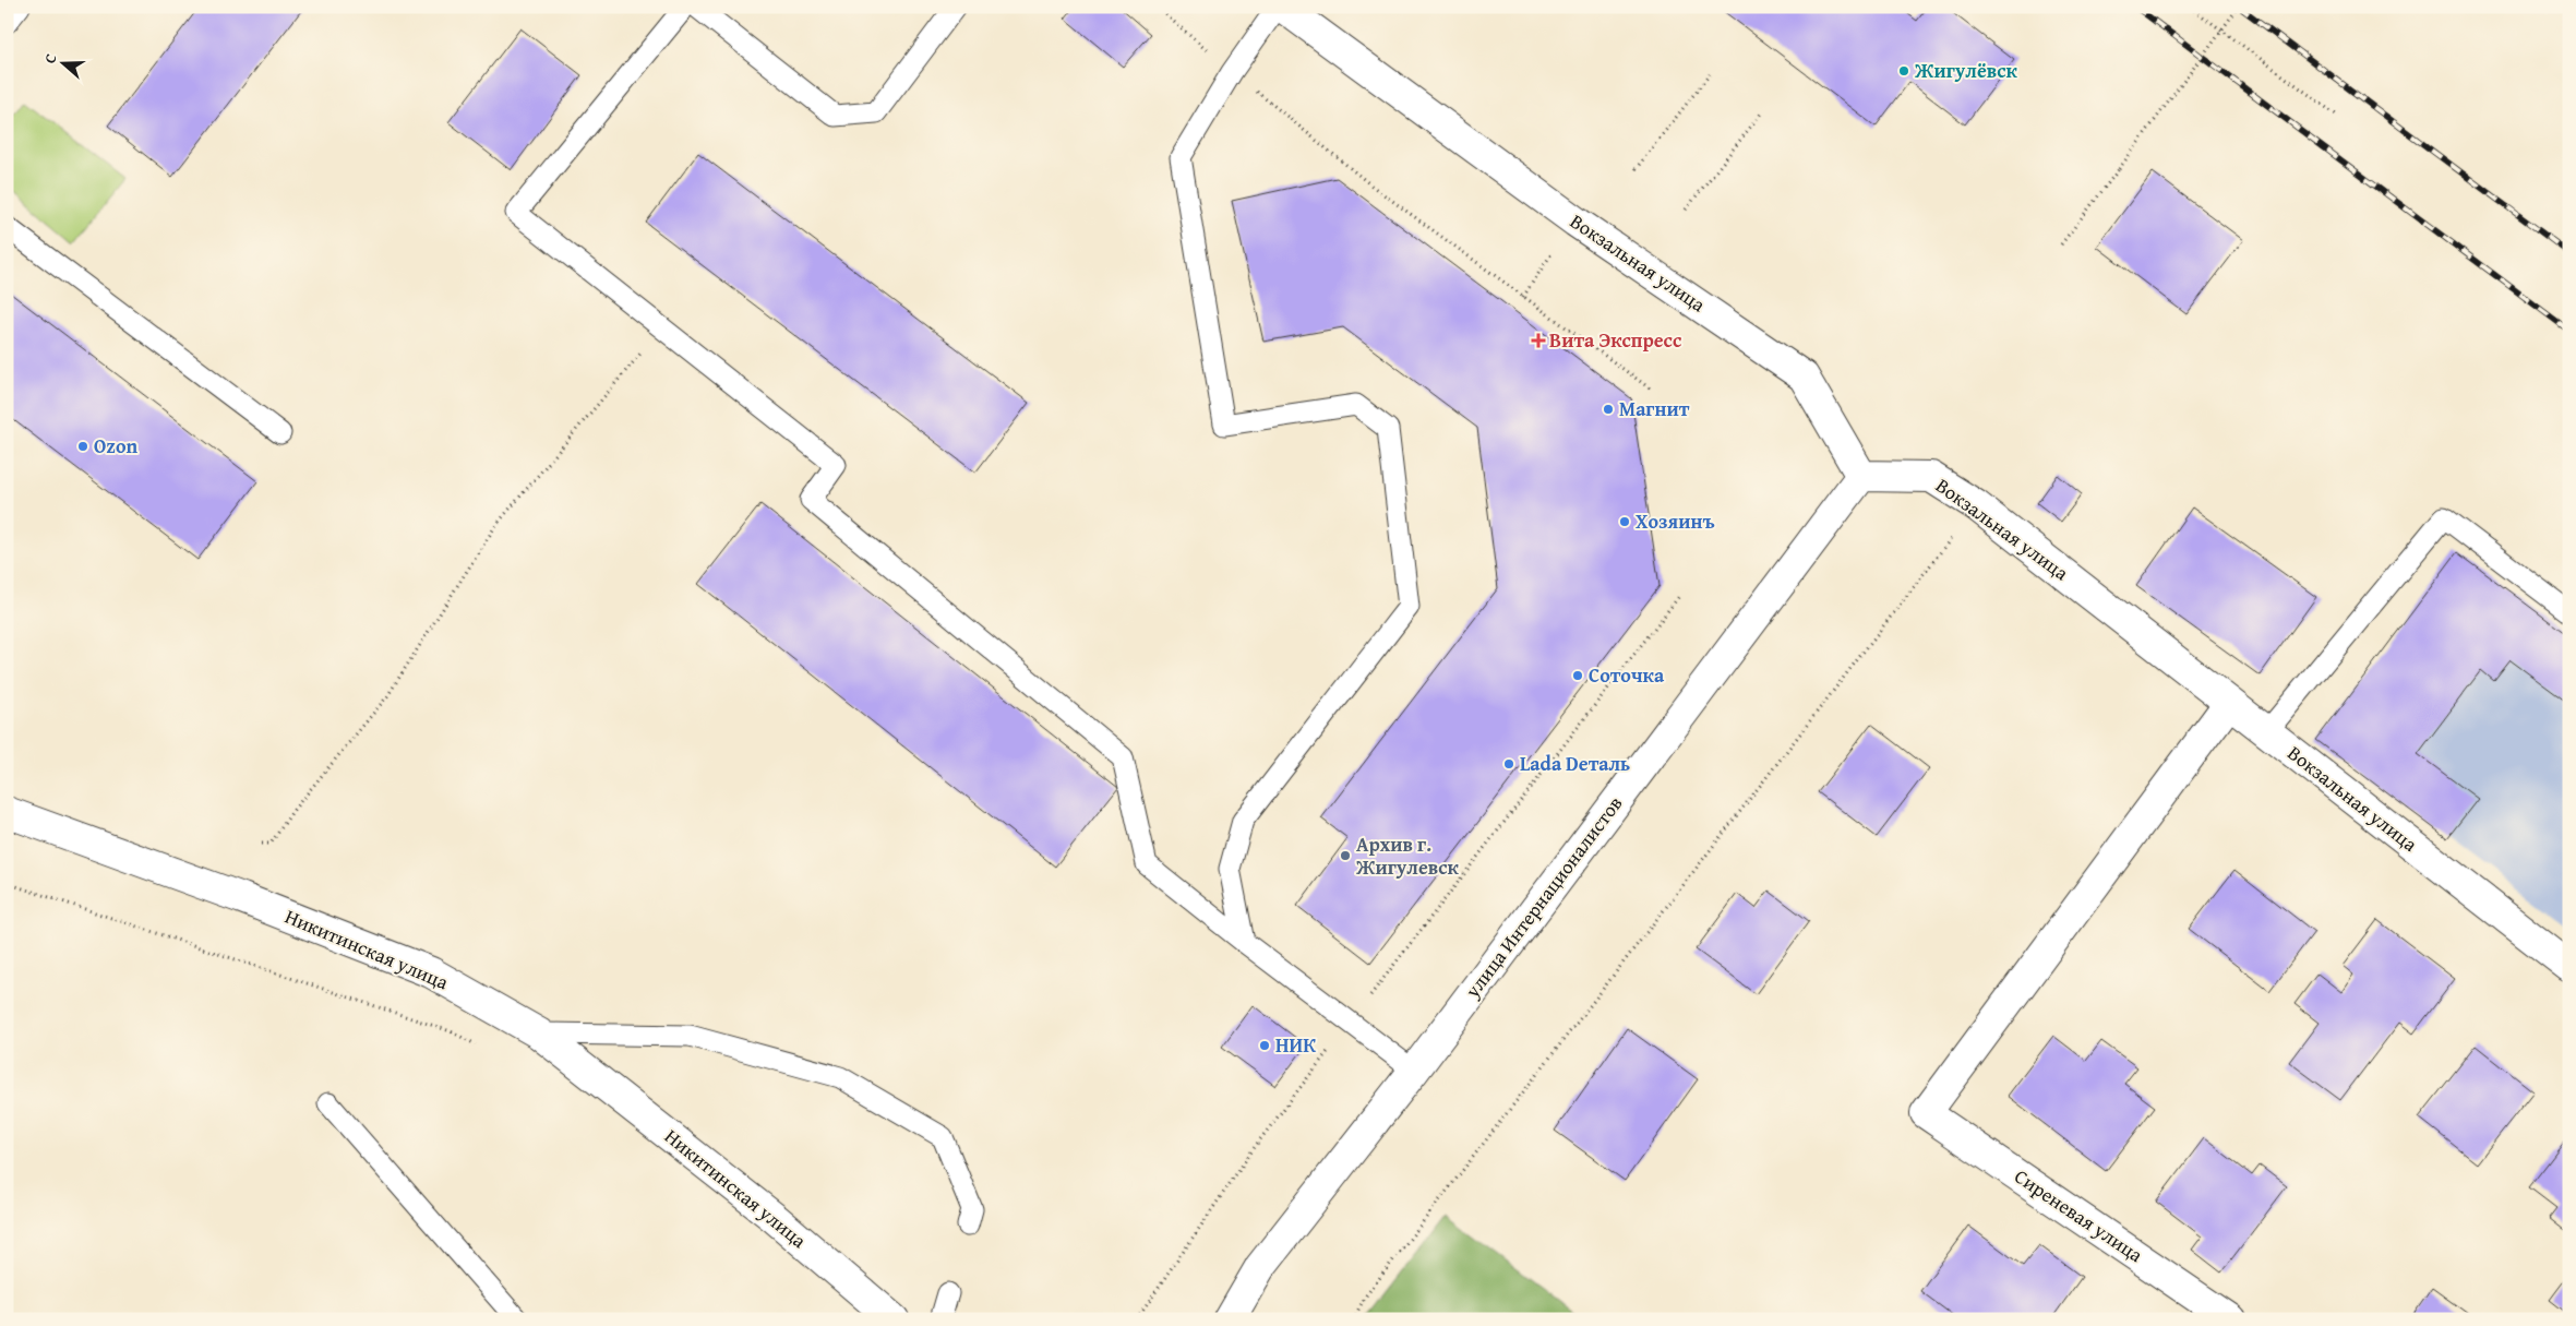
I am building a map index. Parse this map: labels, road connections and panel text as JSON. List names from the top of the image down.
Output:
{
  "streets": {
    "street": [
      "Вокзальная улица",
      "улица Интернационалистов",
      "Никитинская улица",
      "Сиреневая улица"
    ]
  },
  "crossings": [
    ["Вокзальная улица", "улица Интернационалистов"],
    ["Вокзальная улица", "Сиреневая улица"]
  ],
  "places": {
    "other": [
      "Жигулёвск",
      "Магнит",
      "Ozon",
      "Хозяинъ",
      "Соточка",
      "Lada Dеталь",
      "Архив г. Жигулевск",
      "НИК"
    ],
    "health": ["Вита Экспресс"]
  },
  "north": "left"
}
